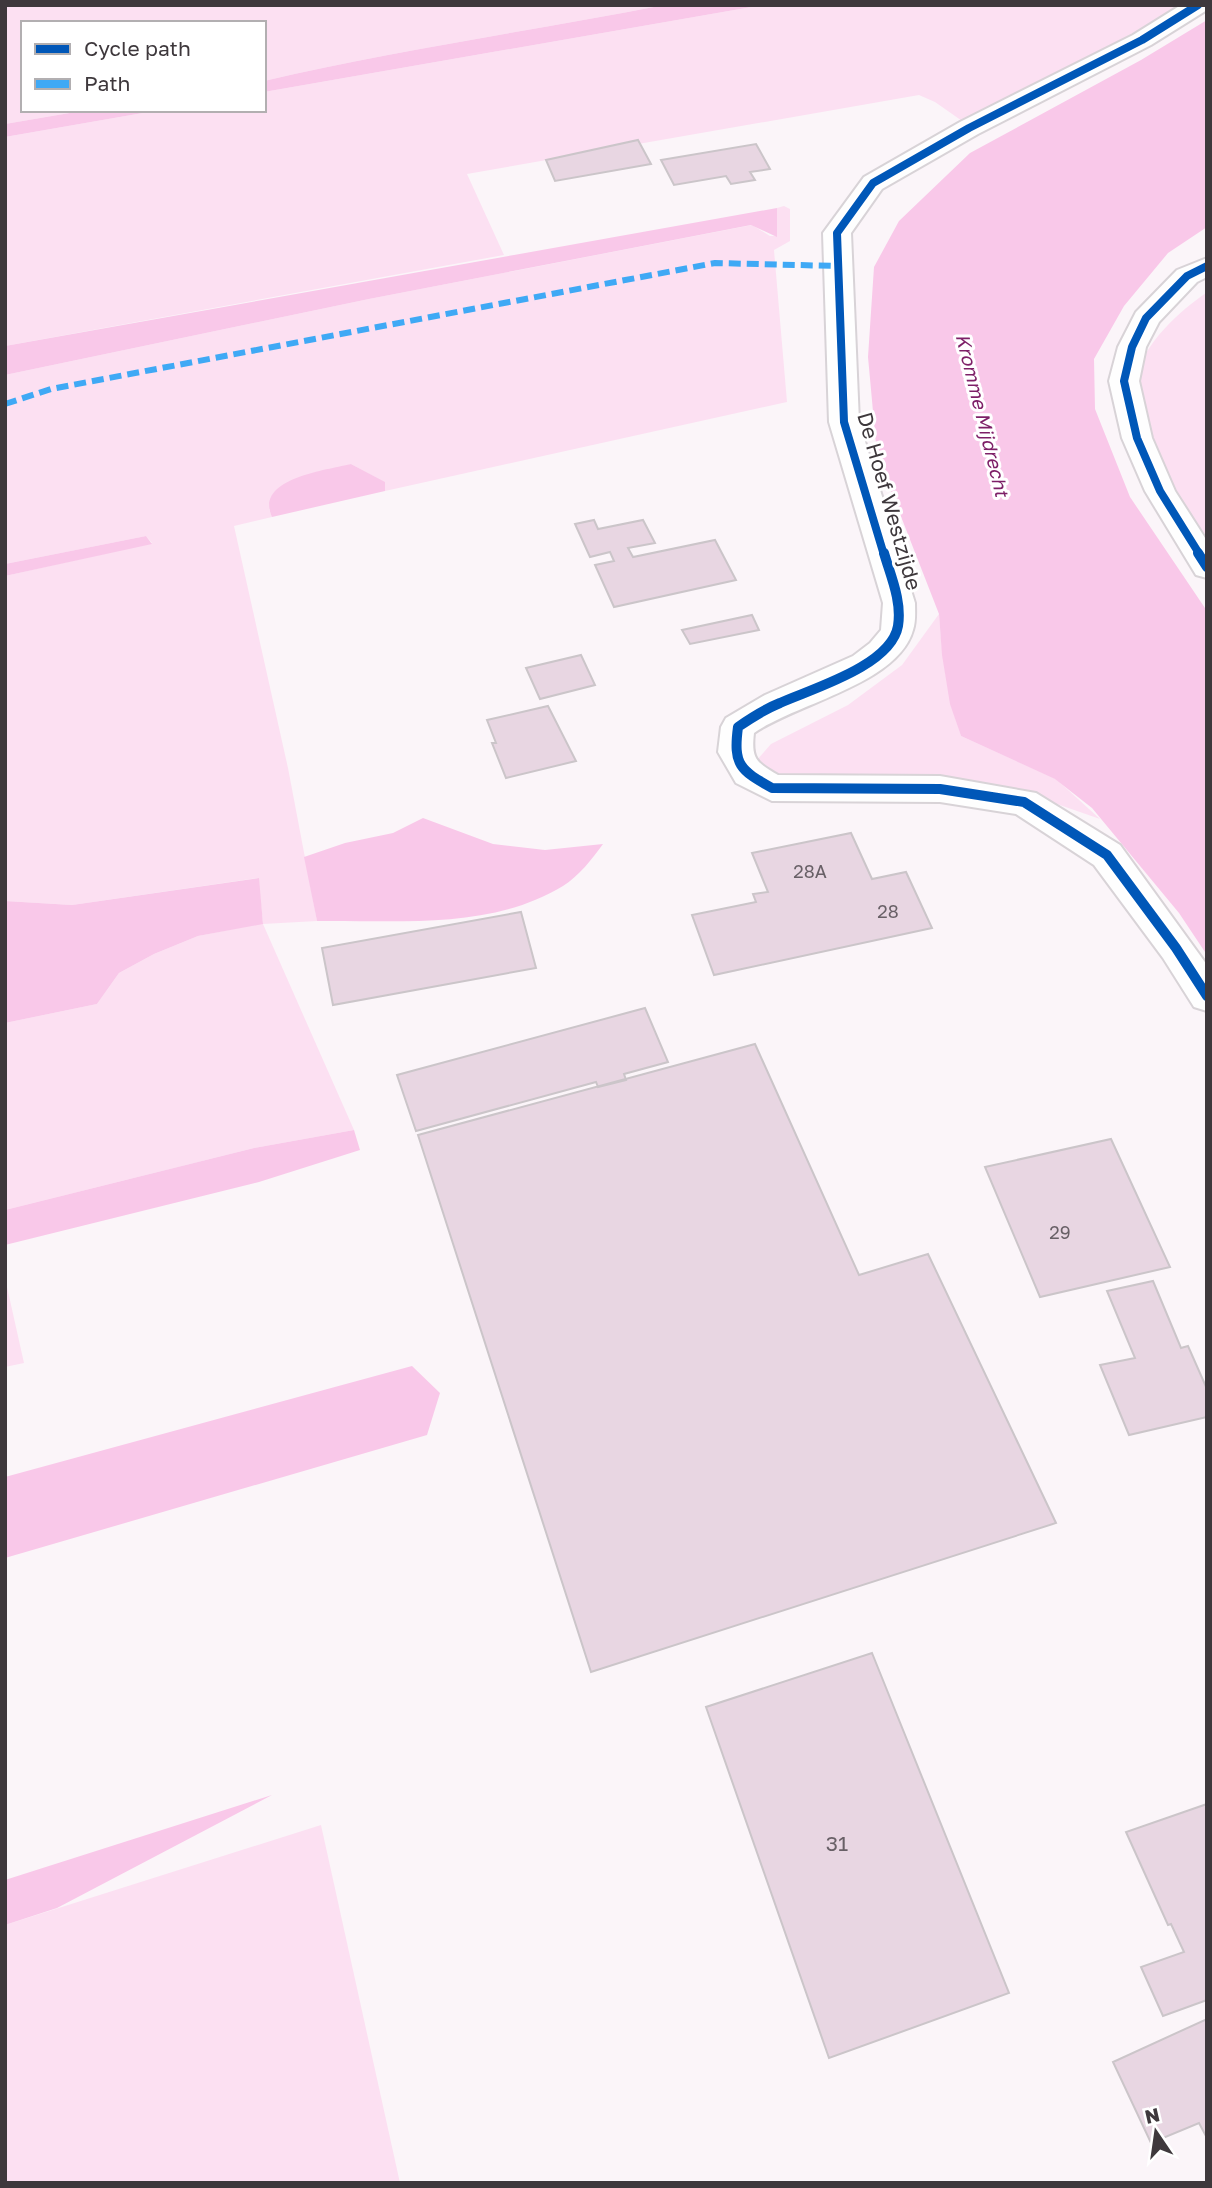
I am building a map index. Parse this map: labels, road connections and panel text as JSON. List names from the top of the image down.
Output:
{
  "streets": {
    "street": ["De Hoef Westzijde"]
  },
  "water": ["Kromme Mijdrecht"],
  "house_numbers": [
    "28A",
    "28",
    "29",
    "31"
  ],
  "legend": ["Cycle path", "Path"],
  "north": "top"
}
